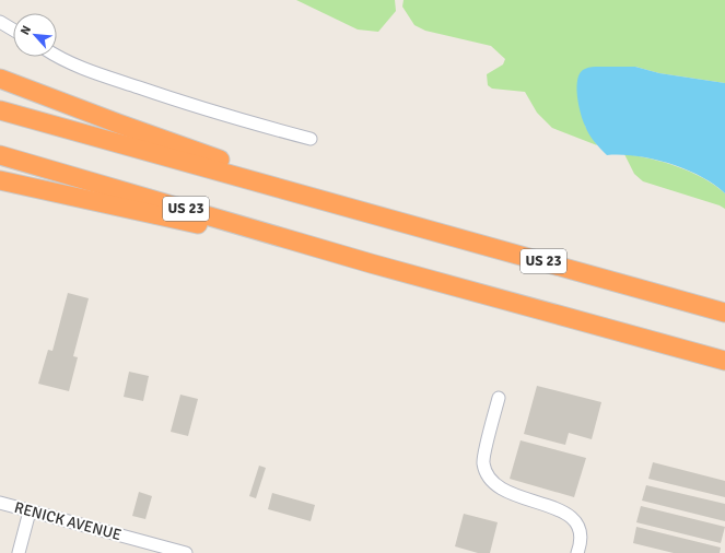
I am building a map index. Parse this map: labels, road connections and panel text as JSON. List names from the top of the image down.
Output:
{
  "streets": {
    "highway": ["US 23"],
    "street": ["RENICK AVENUE"]
  },
  "north": "top left"
}
